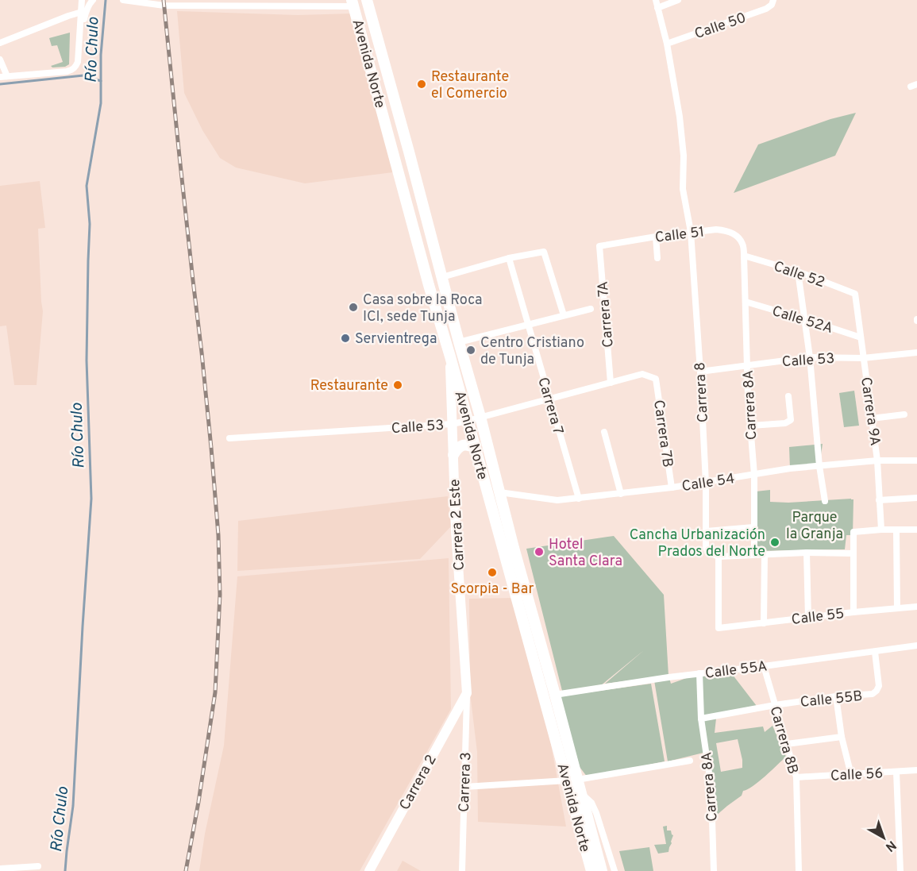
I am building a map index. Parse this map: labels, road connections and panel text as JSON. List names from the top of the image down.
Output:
{
  "streets": {
    "main road": ["Avenida Norte"],
    "street": [
      "Calle 50",
      "Calle 51",
      "Calle 52",
      "Carrera 7A",
      "Calle 52A",
      "Calle 53",
      "Carrera 8",
      "Carrera 8A",
      "Carrera 7",
      "Carrera 9A",
      "Carrera 7B",
      "Calle 54",
      "Carrera 2 Este",
      "Calle 55",
      "Calle 55A",
      "Calle 55B",
      "Carrera 8B",
      "Calle 56",
      "Carrera 2",
      "Carrera 3"
    ]
  },
  "crossings": [
    ["Calle 50", "Carrera 8"],
    ["Avenida Norte", "Calle 53"],
    ["Avenida Norte", "Calle 54"],
    ["Avenida Norte", "Carrera 2 Este"],
    ["Avenida Norte", "Calle 55A"],
    ["Calle 51", "Calle 52"],
    ["Calle 51", "Carrera 7A"],
    ["Calle 51", "Carrera 8"],
    ["Calle 51", "Carrera 8A"],
    ["Calle 52", "Carrera 8A"],
    ["Calle 52", "Carrera 9A"],
    ["Carrera 7A", "Calle 53"],
    ["Calle 52A", "Carrera 8A"],
    ["Calle 52A", "Carrera 9A"],
    ["Calle 53", "Carrera 8"],
    ["Calle 53", "Carrera 8A"],
    ["Calle 53", "Carrera 7"],
    ["Calle 53", "Carrera 9A"],
    ["Calle 53", "Carrera 7B"],
    ["Calle 53", "Carrera 2 Este"],
    ["Carrera 8", "Calle 54"],
    ["Carrera 8", "Calle 55"],
    ["Carrera 8A", "Calle 54"],
    ["Carrera 8A", "Calle 55A"],
    ["Carrera 8A", "Calle 55B"],
    ["Carrera 7", "Calle 54"],
    ["Carrera 9A", "Calle 54"],
    ["Carrera 7B", "Calle 54"],
    ["Carrera 2 Este", "Carrera 2"],
    ["Carrera 2 Este", "Carrera 3"],
    ["Calle 55A", "Calle 55B"],
    ["Calle 55A", "Carrera 8B"],
    ["Calle 55B", "Carrera 8B"],
    ["Carrera 8B", "Calle 56"],
    ["Carrera 2", "Carrera 3"]
  ],
  "water": ["Río Chulo"],
  "parks": ["Parque la Granja"],
  "places": [
    "Restaurante el Comercio",
    "Casa sobre la Roca ICI, sede Tunja",
    "Servientrega",
    "Centro Cristiano de Tunja",
    "Restaurante",
    "Cancha Urbanización Prados del Norte",
    "Hotel Santa Clara",
    "Scorpia - Bar"
  ],
  "north": "bottom right"
}
